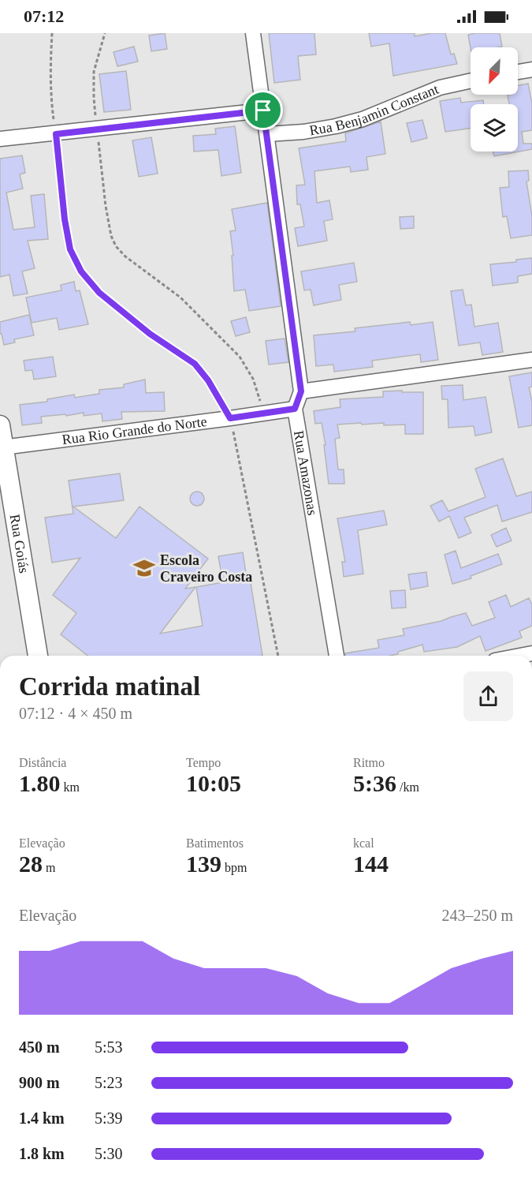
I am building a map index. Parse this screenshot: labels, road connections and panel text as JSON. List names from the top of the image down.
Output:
{
  "streets": {
    "street": [
      "Rua Benjamin Constant",
      "Rua Rio Grande do Norte",
      "Rua Amazonas",
      "Rua Goiás"
    ]
  },
  "crossings": [
    ["Rua Benjamin Constant", "Rua Amazonas"],
    ["Rua Rio Grande do Norte", "Rua Amazonas"],
    ["Rua Rio Grande do Norte", "Rua Goiás"]
  ],
  "places": {
    "school or university": ["Escola Craveiro Costa"]
  },
  "north": "bottom left",
  "page": {
    "status": "07:12",
    "heading": ["Corrida matinal", "07:12 · 4 × 450 m"],
    "stats": [
      ["Distância", "1.80 km"],
      ["Tempo", "10:05"],
      ["Ritmo", "5:36 /km"],
      ["Elevação", "28 m"],
      ["Batimentos", "139 bpm"],
      ["kcal", "144"]
    ],
    "chart": ["Elevação", "243–250 m"],
    "list": [
      {
        "name": "450 m",
        "note": "5:53"
      },
      {
        "name": "900 m",
        "note": "5:23"
      },
      {
        "name": "1.4 km",
        "note": "5:39"
      },
      {
        "name": "1.8 km",
        "note": "5:30"
      }
    ]
  }
}
